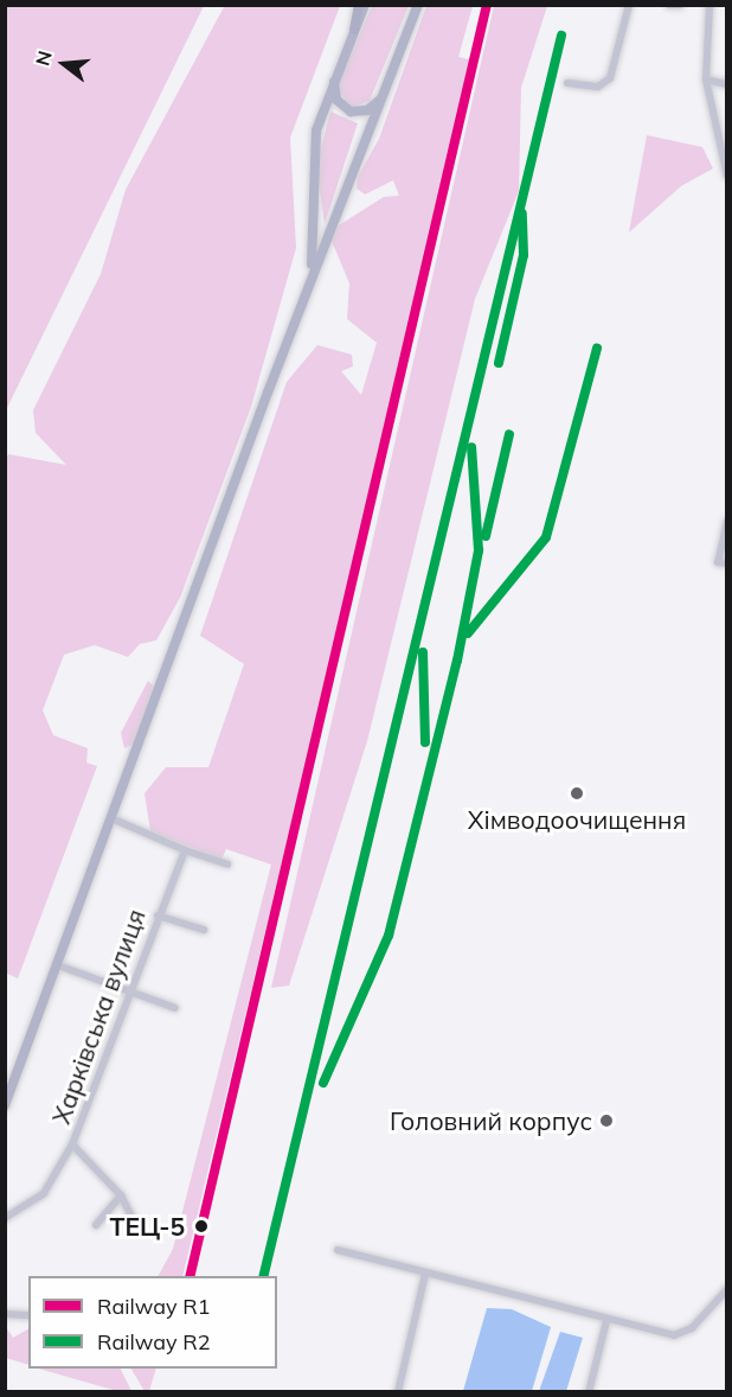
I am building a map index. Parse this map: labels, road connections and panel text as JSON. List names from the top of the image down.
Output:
{
  "streets": {
    "street": ["Харківська вулиця"]
  },
  "places": ["Хімводоочищення", "Головний корпус", "ТЕЦ-5"],
  "lines": ["rail line R1", "rail line R2"],
  "legend": ["Railway R1", "Railway R2"],
  "north": "left"
}
